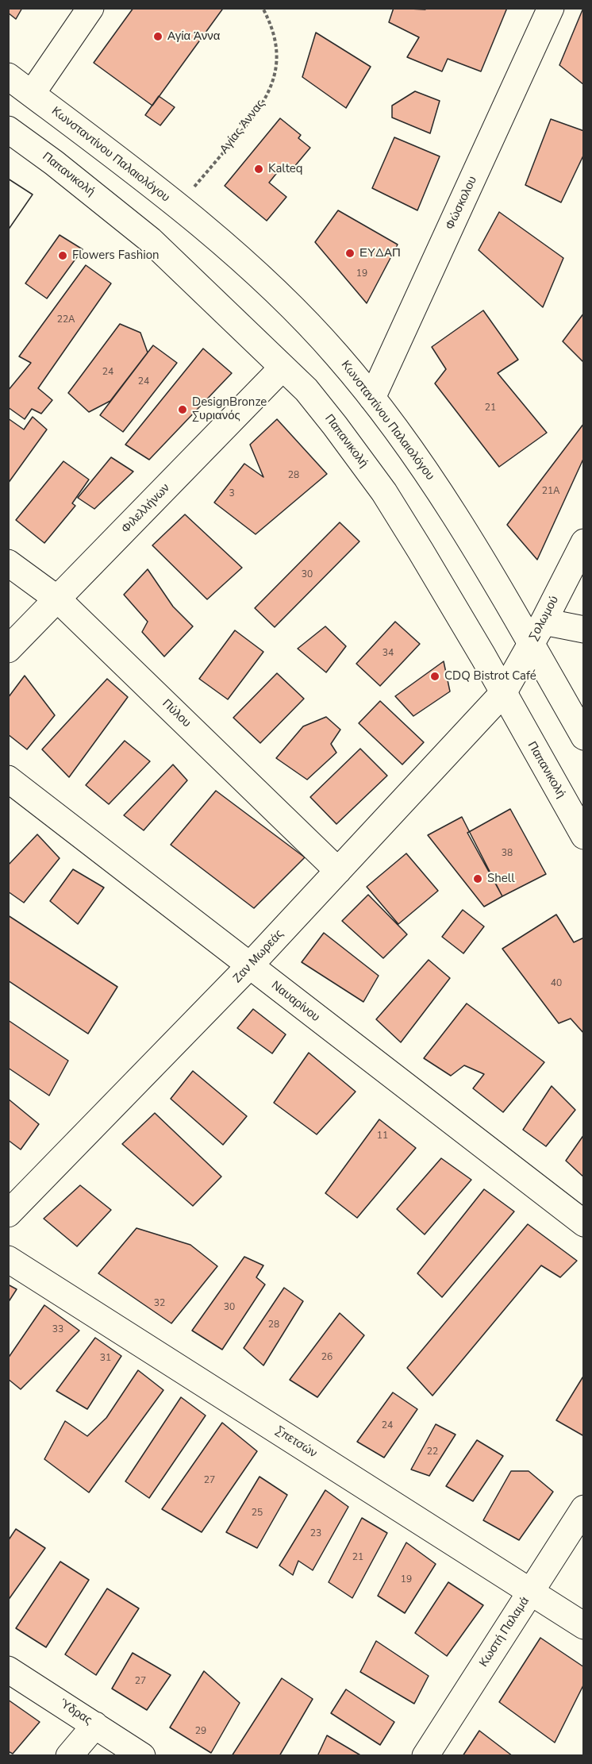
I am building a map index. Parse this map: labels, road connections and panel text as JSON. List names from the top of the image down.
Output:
{
  "streets": {
    "street": [
      "Κωνσταντίνου Παλαιολόγου",
      "Παπανικολή",
      "Φώσκολου",
      "Φιλελλήνων",
      "Σολωμού",
      "Πύλου",
      "Ζαν Μωρεάς",
      "Ναυαρίνου",
      "Σπετσών",
      "Κωστή Παλαμά",
      "Ύδρας"
    ],
    "path": ["Αγίας Άννας"]
  },
  "crossings": [
    ["Αγίας Άννας", "Κωνσταντίνου Παλαιολόγου"],
    ["Κωνσταντίνου Παλαιολόγου", "Φώσκολου"],
    ["Κωνσταντίνου Παλαιολόγου", "Σολωμού"],
    ["Παπανικολή", "Φιλελλήνων"],
    ["Παπανικολή", "Σολωμού"],
    ["Παπανικολή", "Ζαν Μωρεάς"],
    ["Φιλελλήνων", "Πύλου"],
    ["Σολωμού", "Ζαν Μωρεάς"],
    ["Πύλου", "Ζαν Μωρεάς"],
    ["Ζαν Μωρεάς", "Ναυαρίνου"],
    ["Σπετσών", "Κωστή Παλαμά"]
  ],
  "places": [
    "Αγία Άννα",
    "Kalteq",
    "ΕΥΔΑΠ",
    "Flowers Fashion",
    "DesignBronze Συριανός",
    "CDQ Bistrot Café",
    "Shell"
  ],
  "house_numbers": [
    "19",
    "22Α",
    "24",
    "24",
    "21",
    "28",
    "21Α",
    "3",
    "30",
    "34",
    "38",
    "40",
    "11",
    "32",
    "30",
    "28",
    "33",
    "26",
    "31",
    "24",
    "22",
    "27",
    "25",
    "23",
    "21",
    "19",
    "27",
    "29"
  ]
}
